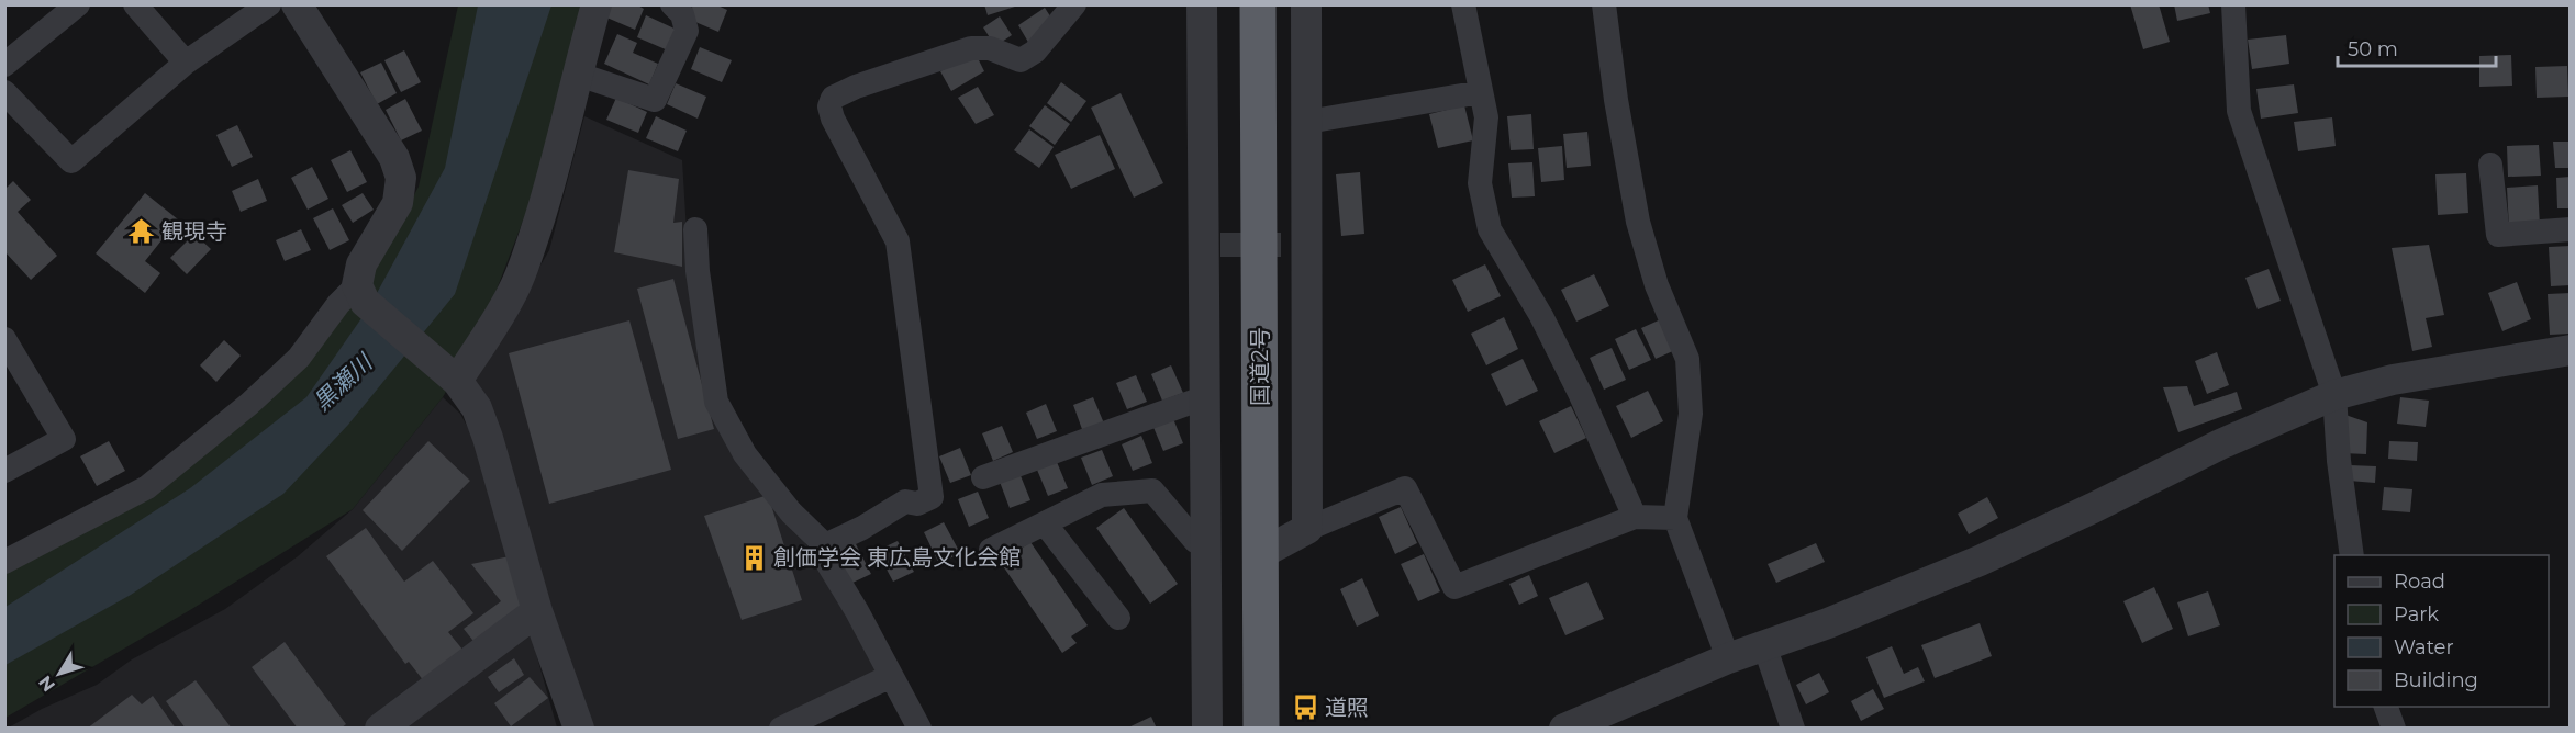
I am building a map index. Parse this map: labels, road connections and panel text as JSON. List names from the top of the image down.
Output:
{
  "streets": {
    "highway": ["国道2号"]
  },
  "water": ["黒瀬川"],
  "places": {
    "temple": ["観現寺"],
    "building": ["創価学会 東広島文化会館"],
    "bus stop": ["道照"]
  },
  "legend": [
    "Road",
    "Park",
    "Water",
    "Building"
  ],
  "scale_bar": "50 m",
  "north": "bottom left"
}
